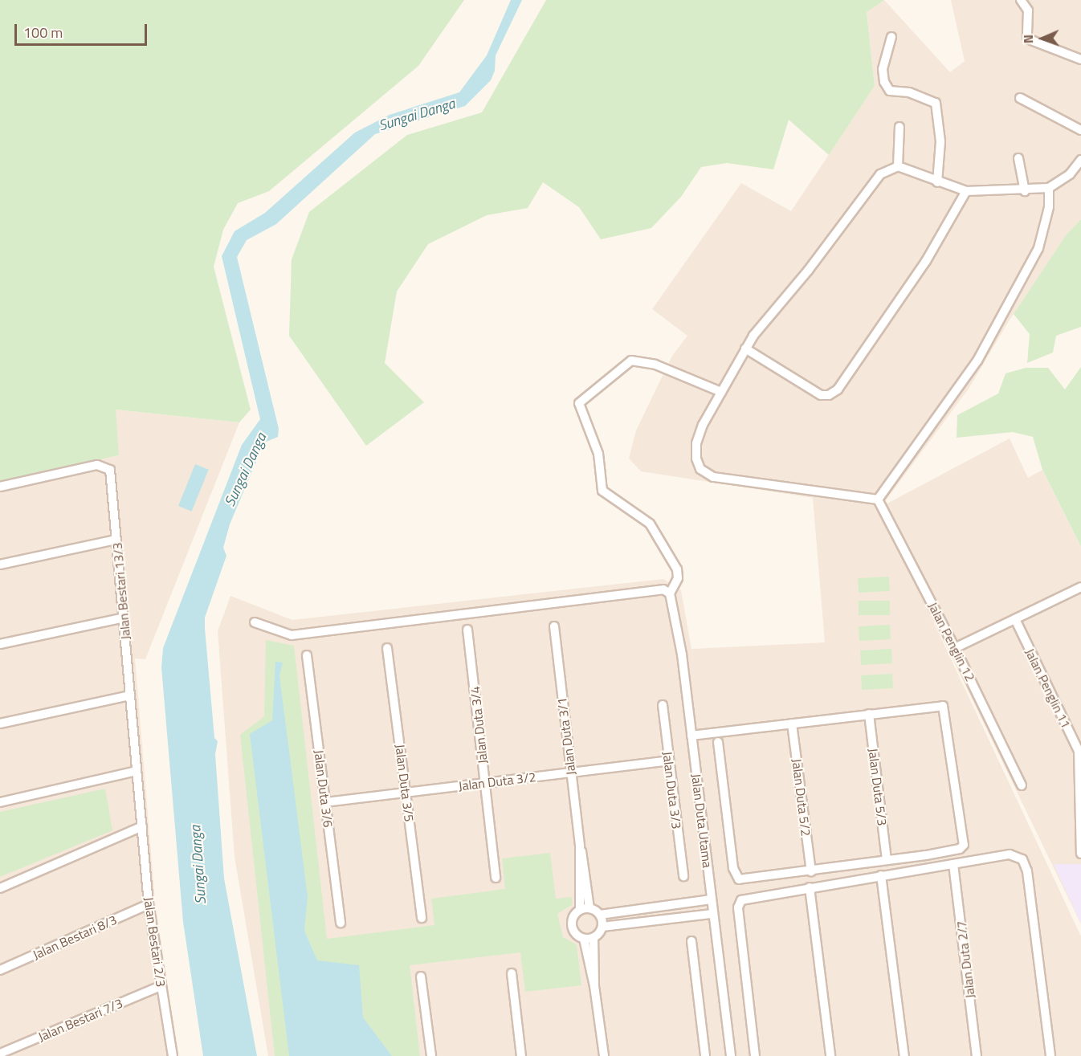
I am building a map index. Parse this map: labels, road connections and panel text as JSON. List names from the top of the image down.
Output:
{
  "streets": {
    "street": [
      "Jalan Bestari 13/3",
      "Jalan Penglin 12",
      "Jalan Penglin 11",
      "Jalan Duta 3/4",
      "Jalan Duta 3/1",
      "Jalan Duta 3/2",
      "Jalan Duta 3/5",
      "Jalan Duta 5/3",
      "Jalan Duta 3/6",
      "Jalan Duta 3/3",
      "Jalan Duta 5/2",
      "Jalan Duta Utama",
      "Jalan Bestari 8/3",
      "Jalan Bestari 2/3",
      "Jalan Duta 2/7",
      "Jalan Bestari 7/3"
    ]
  },
  "crossings": [
    ["Jalan Bestari 13/3", "Jalan Bestari 2/3"],
    ["Jalan Duta 3/4", "Jalan Duta 3/2"],
    ["Jalan Duta 3/1", "Jalan Duta 3/2"],
    ["Jalan Duta 3/2", "Jalan Duta 3/5"],
    ["Jalan Duta 3/2", "Jalan Duta 3/6"],
    ["Jalan Duta 3/2", "Jalan Duta 3/3"],
    ["Jalan Bestari 8/3", "Jalan Bestari 2/3"],
    ["Jalan Bestari 2/3", "Jalan Bestari 7/3"]
  ],
  "water": ["Sungai Danga"],
  "scale_bar": "100 m",
  "north": "left"
}
